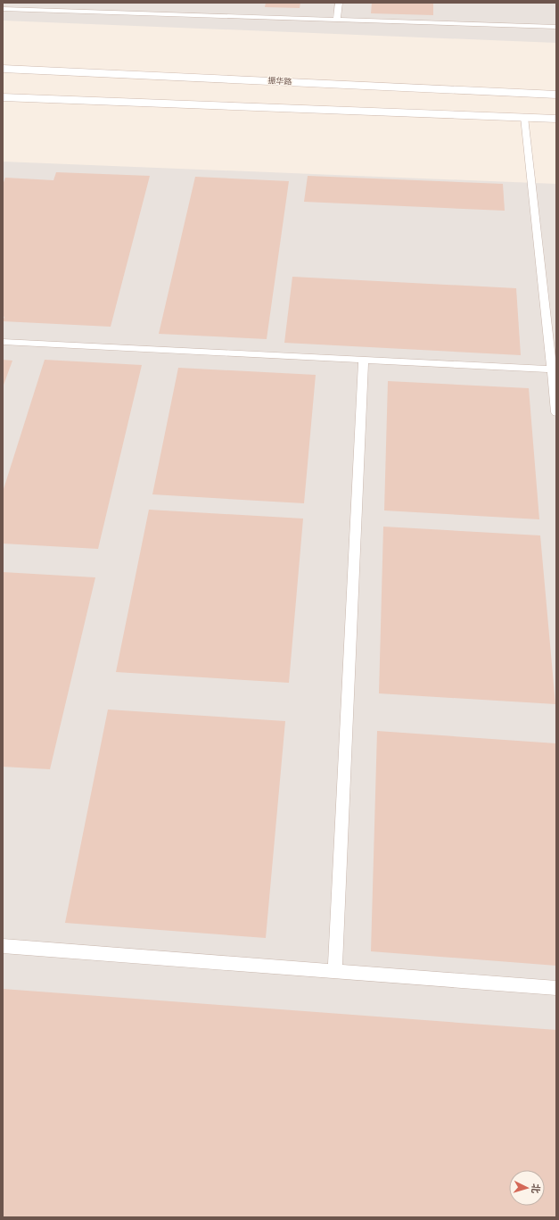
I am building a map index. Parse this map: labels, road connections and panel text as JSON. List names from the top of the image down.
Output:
{
  "streets": {
    "main road": ["振华路"]
  },
  "north": "right"
}
